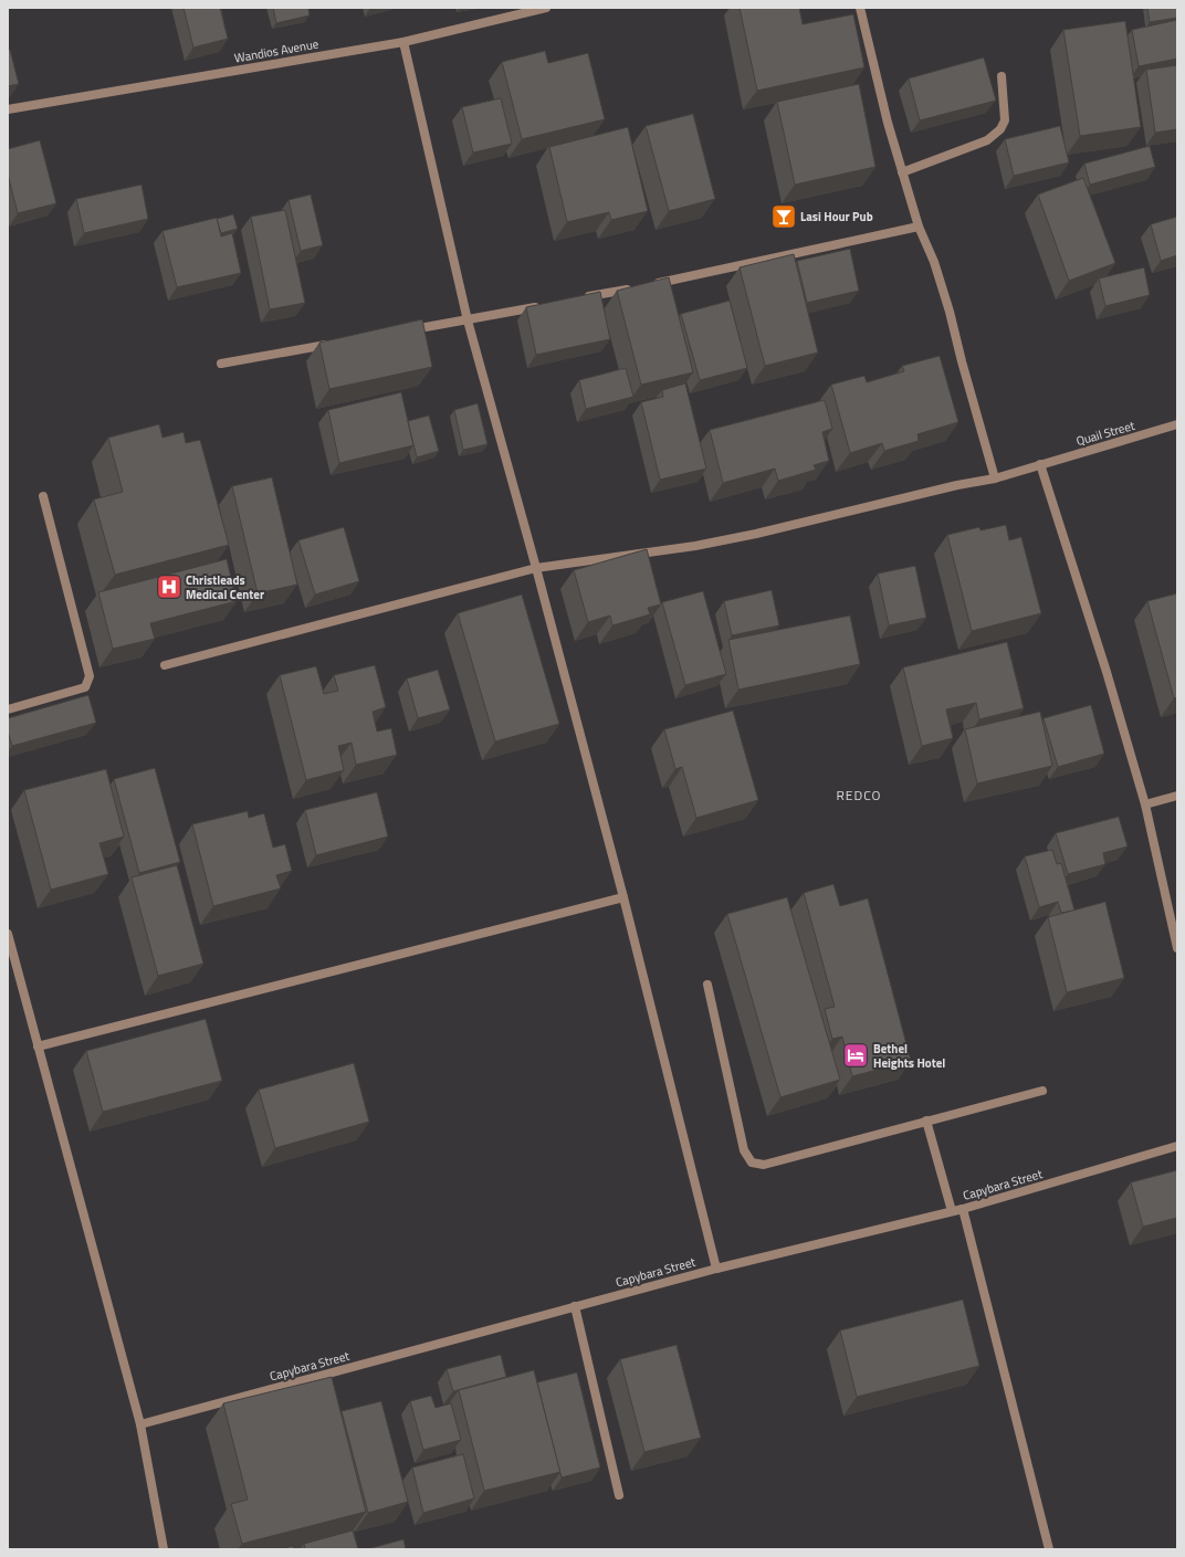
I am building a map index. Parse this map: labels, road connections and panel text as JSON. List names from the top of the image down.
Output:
{
  "streets": {
    "street": ["Wandios Avenue", "Quail Street", "Capybara Street"]
  },
  "districts": ["REDCO"],
  "places": {
    "bar": ["Lasi Hour Pub"],
    "hospital": ["Christleads Medical Center"],
    "hotel": ["Bethel Heights Hotel"]
  }
}
